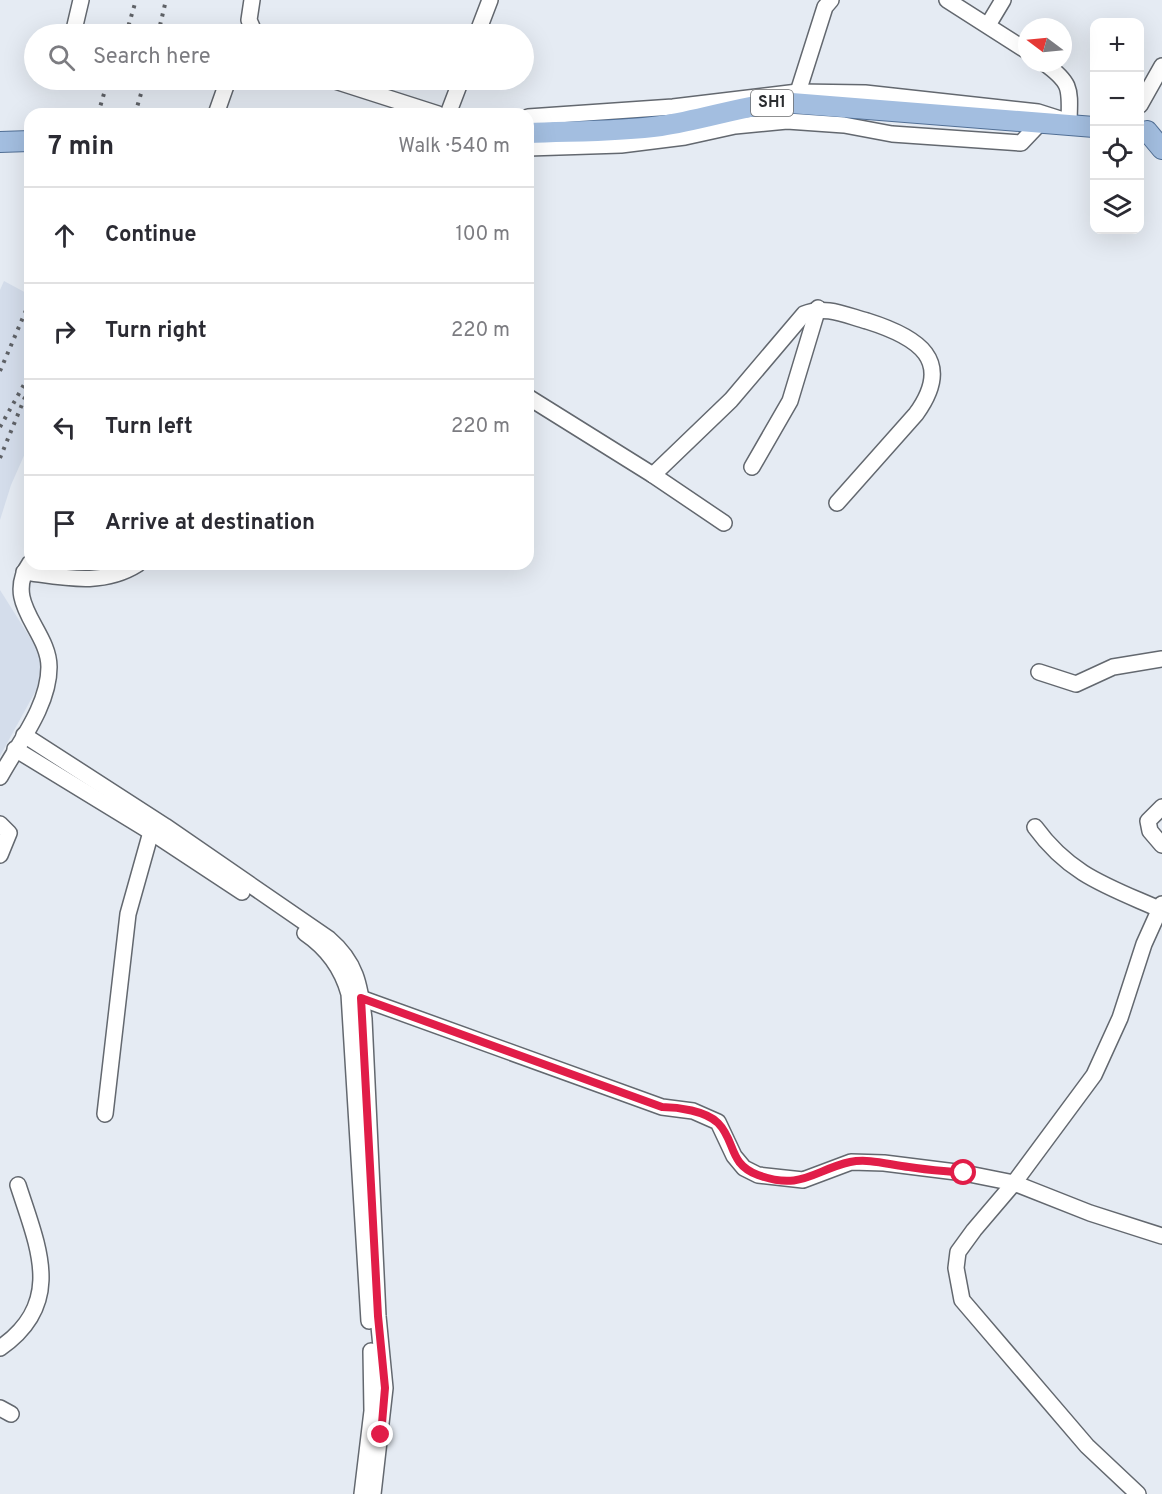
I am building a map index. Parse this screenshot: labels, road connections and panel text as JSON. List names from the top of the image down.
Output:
{
  "streets": {
    "main road": ["SH1"]
  },
  "north": "left",
  "page": {
    "map_buttons": ["+", "−"],
    "search": "Search here",
    "heading": ["7 min", "Walk · 540 m"],
    "list": [
      ["Continue", "100 m"],
      ["Turn right", "220 m"],
      ["Turn left", "220 m"],
      "Arrive at destination"
    ]
  }
}
